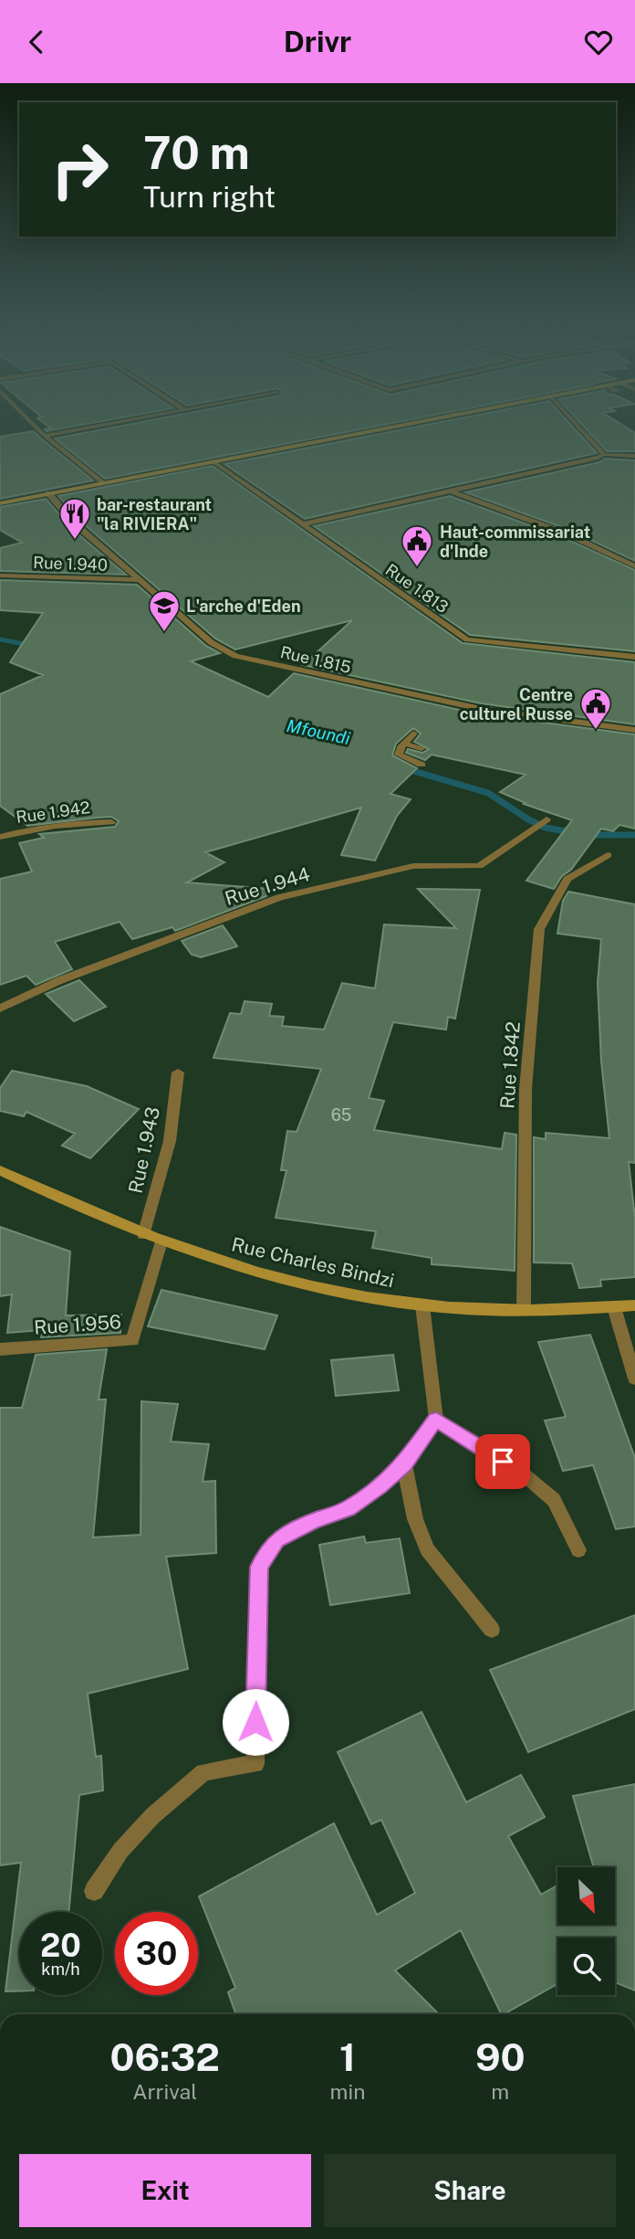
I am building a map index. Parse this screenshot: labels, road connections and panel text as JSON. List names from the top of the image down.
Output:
{
  "streets": {
    "street": [
      "Rue 1.940",
      "Rue 1.813",
      "Rue 1.815",
      "Rue 1.942",
      "Rue 1.944",
      "Rue 1.842",
      "Rue 1.943",
      "Rue Charles Bindzi",
      "Rue 1.956"
    ]
  },
  "crossings": [
    ["Rue 1.940", "Rue 1.815"],
    ["Rue 1.842", "Rue Charles Bindzi"],
    ["Rue 1.943", "Rue Charles Bindzi"],
    ["Rue Charles Bindzi", "Rue 1.956"]
  ],
  "water": ["Mfoundi"],
  "places": {
    "restaurant": ["bar-restaurant \"la RIVIERA\""],
    "public building": ["Haut-commissariat d'Inde", "Centre culturel Russe"],
    "school or university": ["L'arche d'Eden"]
  },
  "house_numbers": ["65"],
  "north": "bottom right",
  "page": {
    "header": "Drivr",
    "turn": ["70 m", "Turn right"],
    "speed": "20 km/h",
    "limit": "30",
    "eta": [
      "06:32",
      "Arrival",
      "1",
      "min",
      "90",
      "m"
    ],
    "buttons": ["Exit", "Share"]
  }
}
